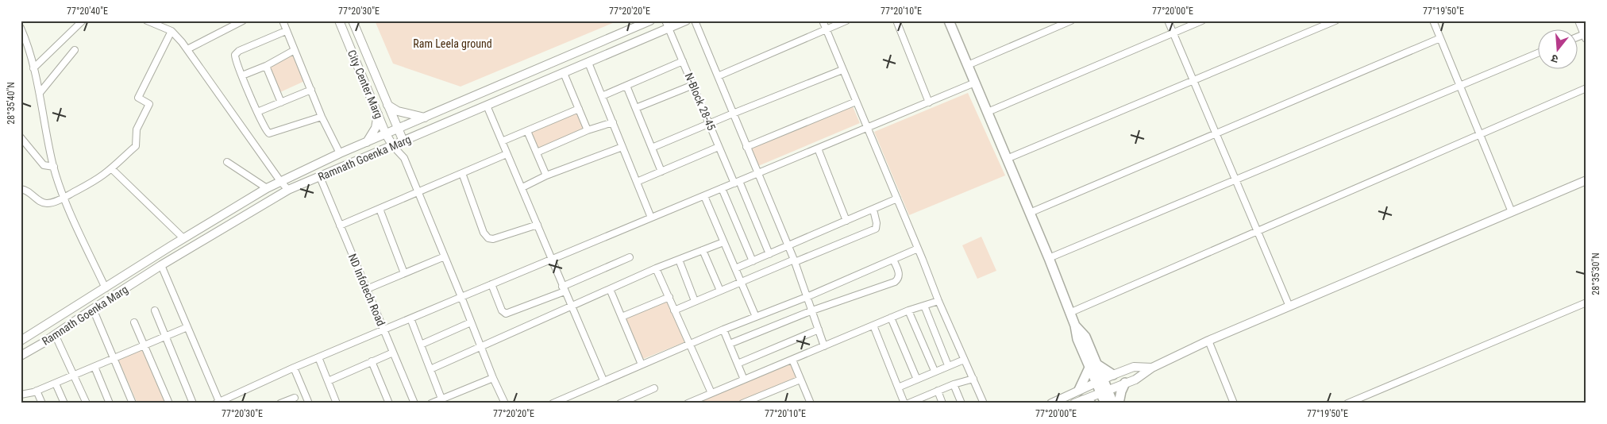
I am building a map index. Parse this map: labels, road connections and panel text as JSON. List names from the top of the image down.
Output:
{
  "streets": {
    "street": [
      "City Center Marg",
      "N-Block 28-45",
      "Ramnath Goenka Marg",
      "ND Infotech Road"
    ]
  },
  "crossings": [
    ["City Center Marg", "Ramnath Goenka Marg"],
    ["N-Block 28-45", "Ramnath Goenka Marg"],
    ["Ramnath Goenka Marg", "ND Infotech Road"]
  ],
  "parks": ["Ram Leela ground"],
  "north": "bottom",
  "coordinates": [
    "77°20'40\"E",
    "77°20'30\"E",
    "77°20'20\"E",
    "77°20'10\"E",
    "77°20'00\"E",
    "77°19'50\"E",
    "28°35'40\"N",
    "28°35'30\"N"
  ]
}
